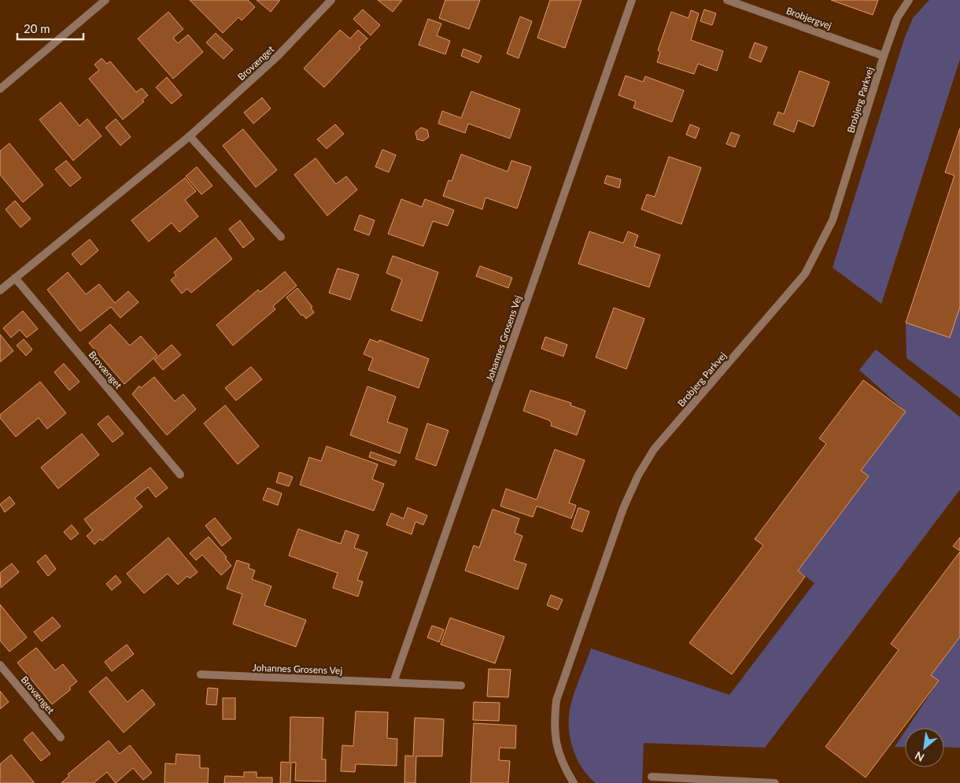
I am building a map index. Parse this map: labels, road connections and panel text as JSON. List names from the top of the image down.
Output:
{
  "streets": {
    "street": [
      "Brobjergvej",
      "Brovænget",
      "Brobjerg Parkvej",
      "Johannes Grosens Vej"
    ]
  },
  "crossings": [
    ["Brobjergvej", "Brobjerg Parkvej"]
  ],
  "scale_bar": "20 m",
  "north": "bottom left"
}
